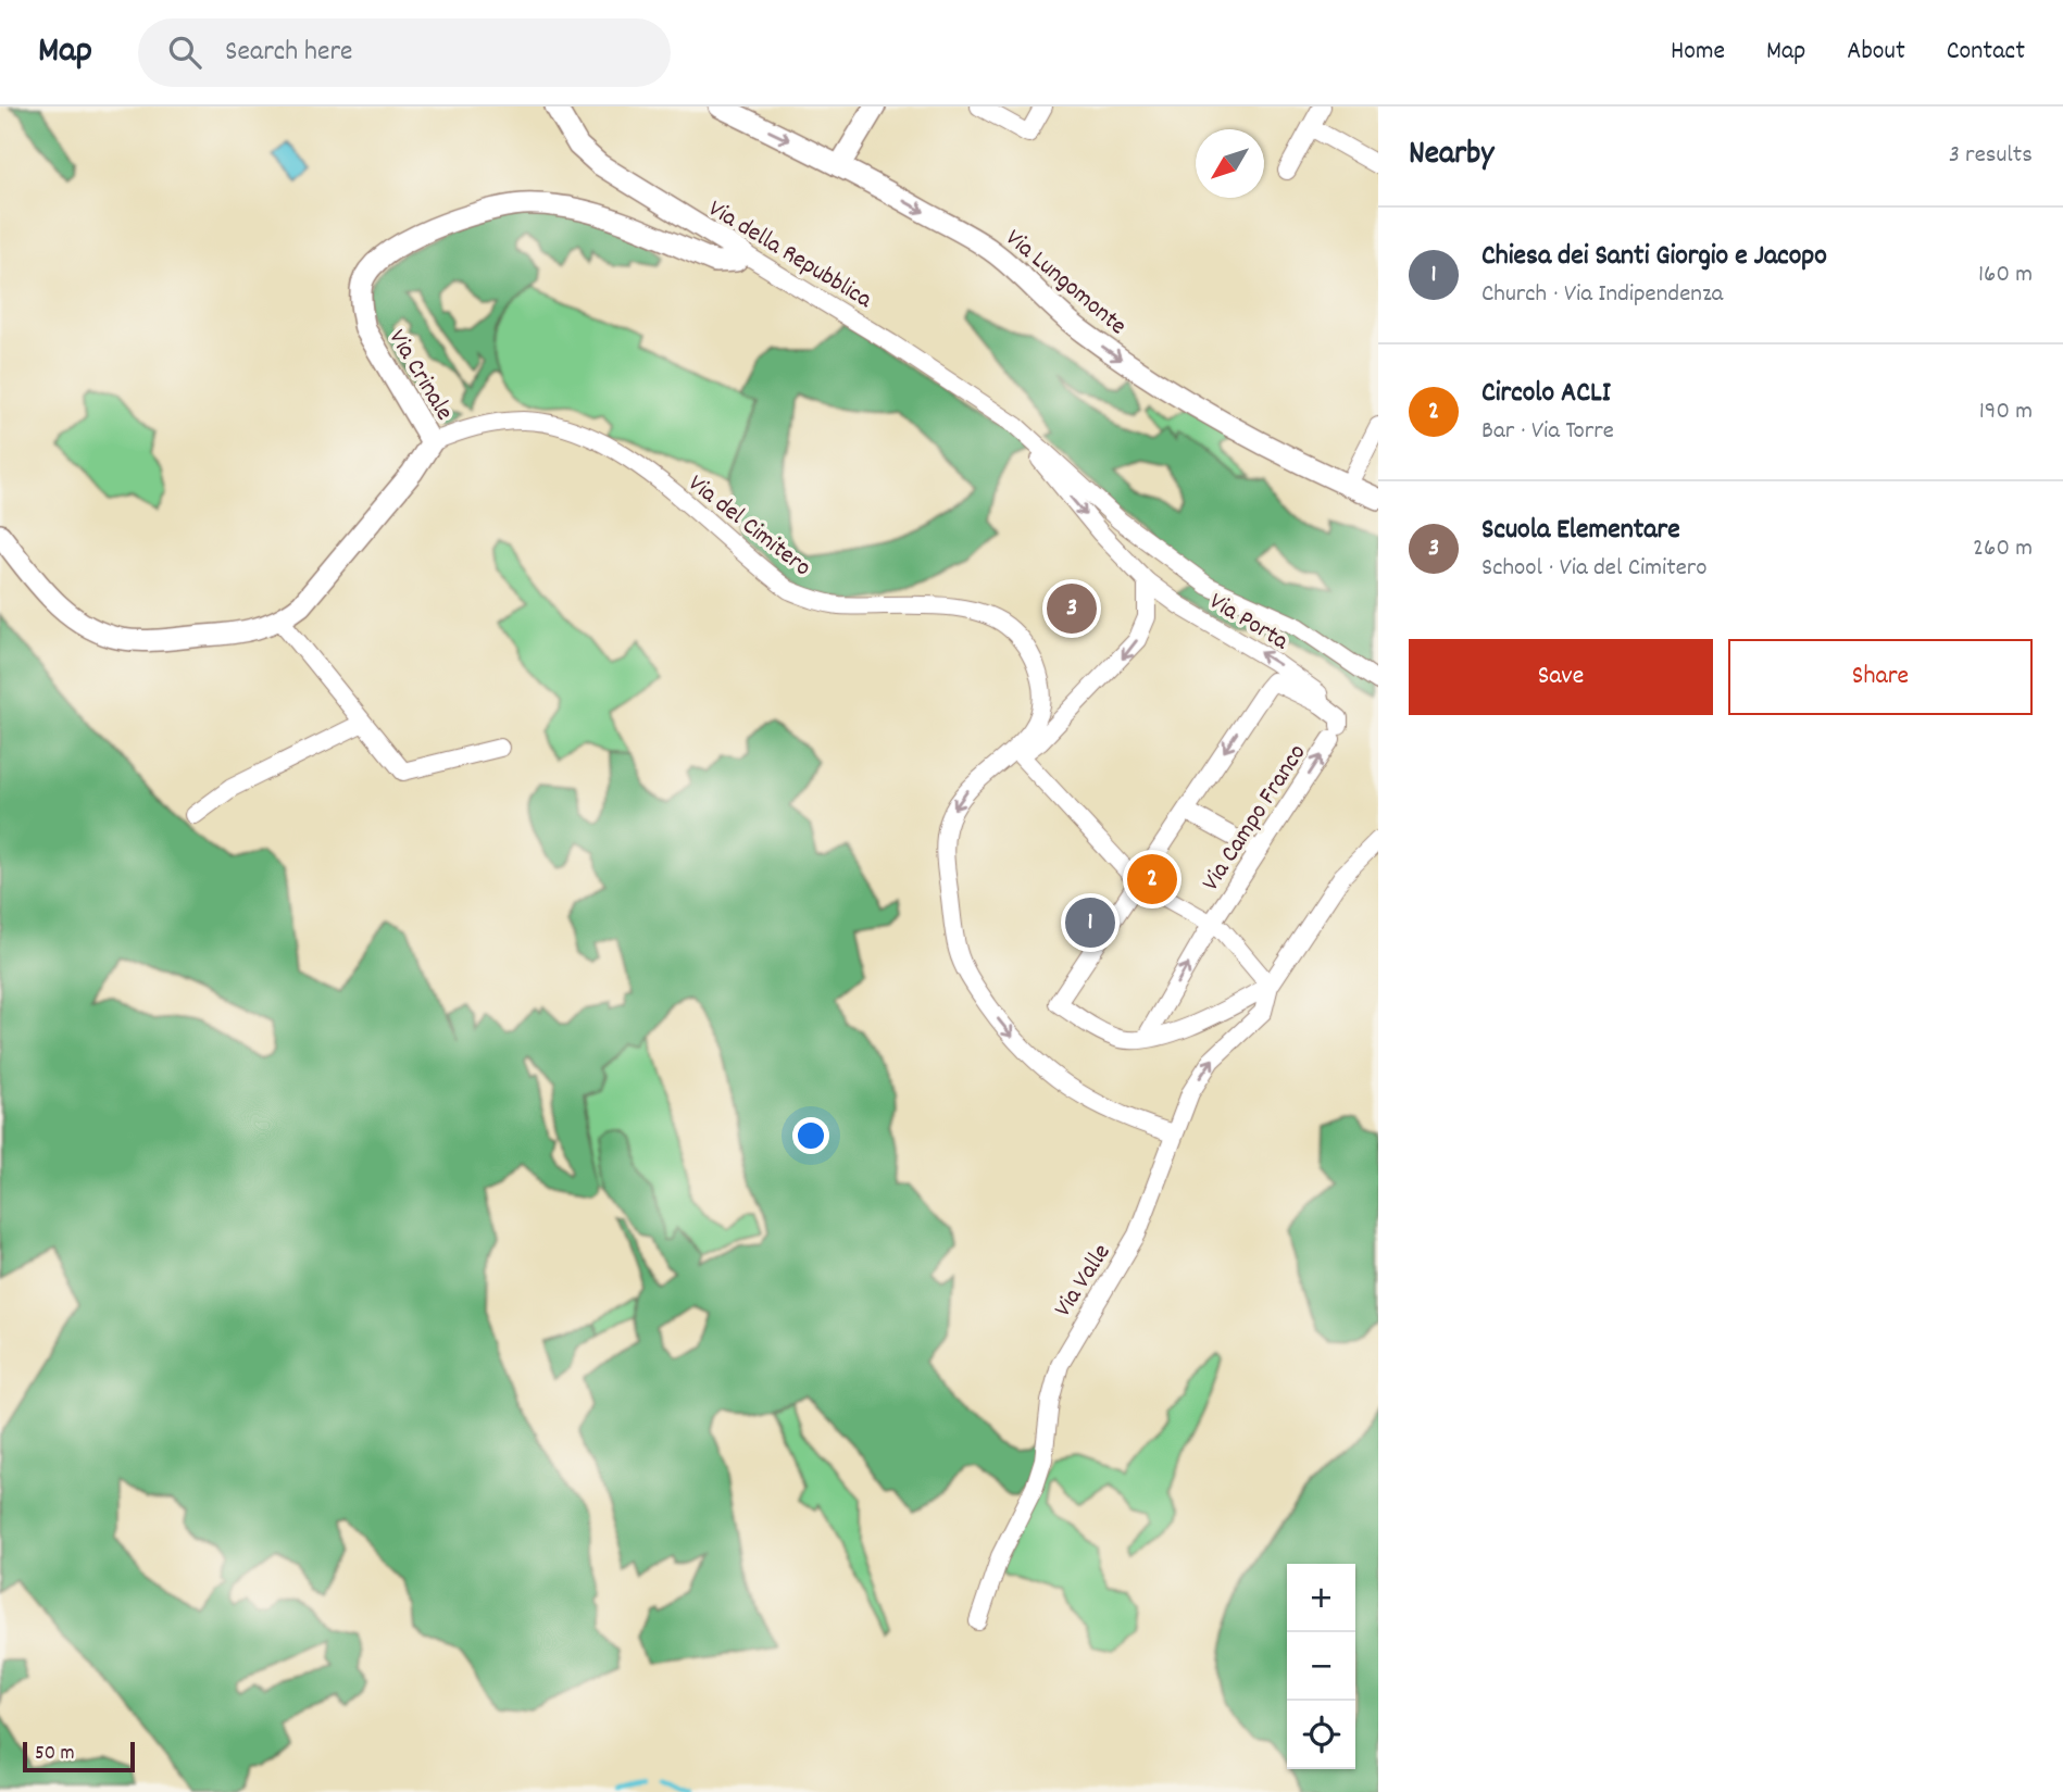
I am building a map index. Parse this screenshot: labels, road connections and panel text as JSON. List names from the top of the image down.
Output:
{
  "streets": {
    "street": [
      "Via della Repubblica",
      "Via Lungomonte",
      "Via Crinale",
      "Via del Cimitero",
      "Via Porta",
      "Via Campo Franco",
      "Via Valle"
    ]
  },
  "crossings": [
    ["Via della Repubblica", "Via Crinale"],
    ["Via della Repubblica", "Via Porta"],
    ["Via Crinale", "Via del Cimitero"],
    ["Via Porta", "Via Campo Franco"]
  ],
  "one_way": ["Via Lungomonte"],
  "scale_bar": "50 m",
  "north": "bottom left",
  "page": {
    "header": "Map",
    "search": "Search here",
    "nav": [
      "Home",
      "Map",
      "About",
      "Contact"
    ],
    "heading": ["Nearby", "3 results"],
    "list": [
      {
        "mark": "1",
        "name": "Chiesa dei Santi Giorgio e Jacopo",
        "note": "Church · Via Indipendenza",
        "value": "160 m"
      },
      {
        "mark": "2",
        "name": "Circolo ACLI",
        "note": "Bar · Via Torre",
        "value": "190 m"
      },
      {
        "mark": "3",
        "name": "Scuola Elementare",
        "note": "School · Via del Cimitero",
        "value": "260 m"
      }
    ],
    "pins": ["3", "2", "1"],
    "buttons": ["Save", "Share"],
    "map_buttons": ["+", "−"],
    "scale": "50 m"
  }
}
